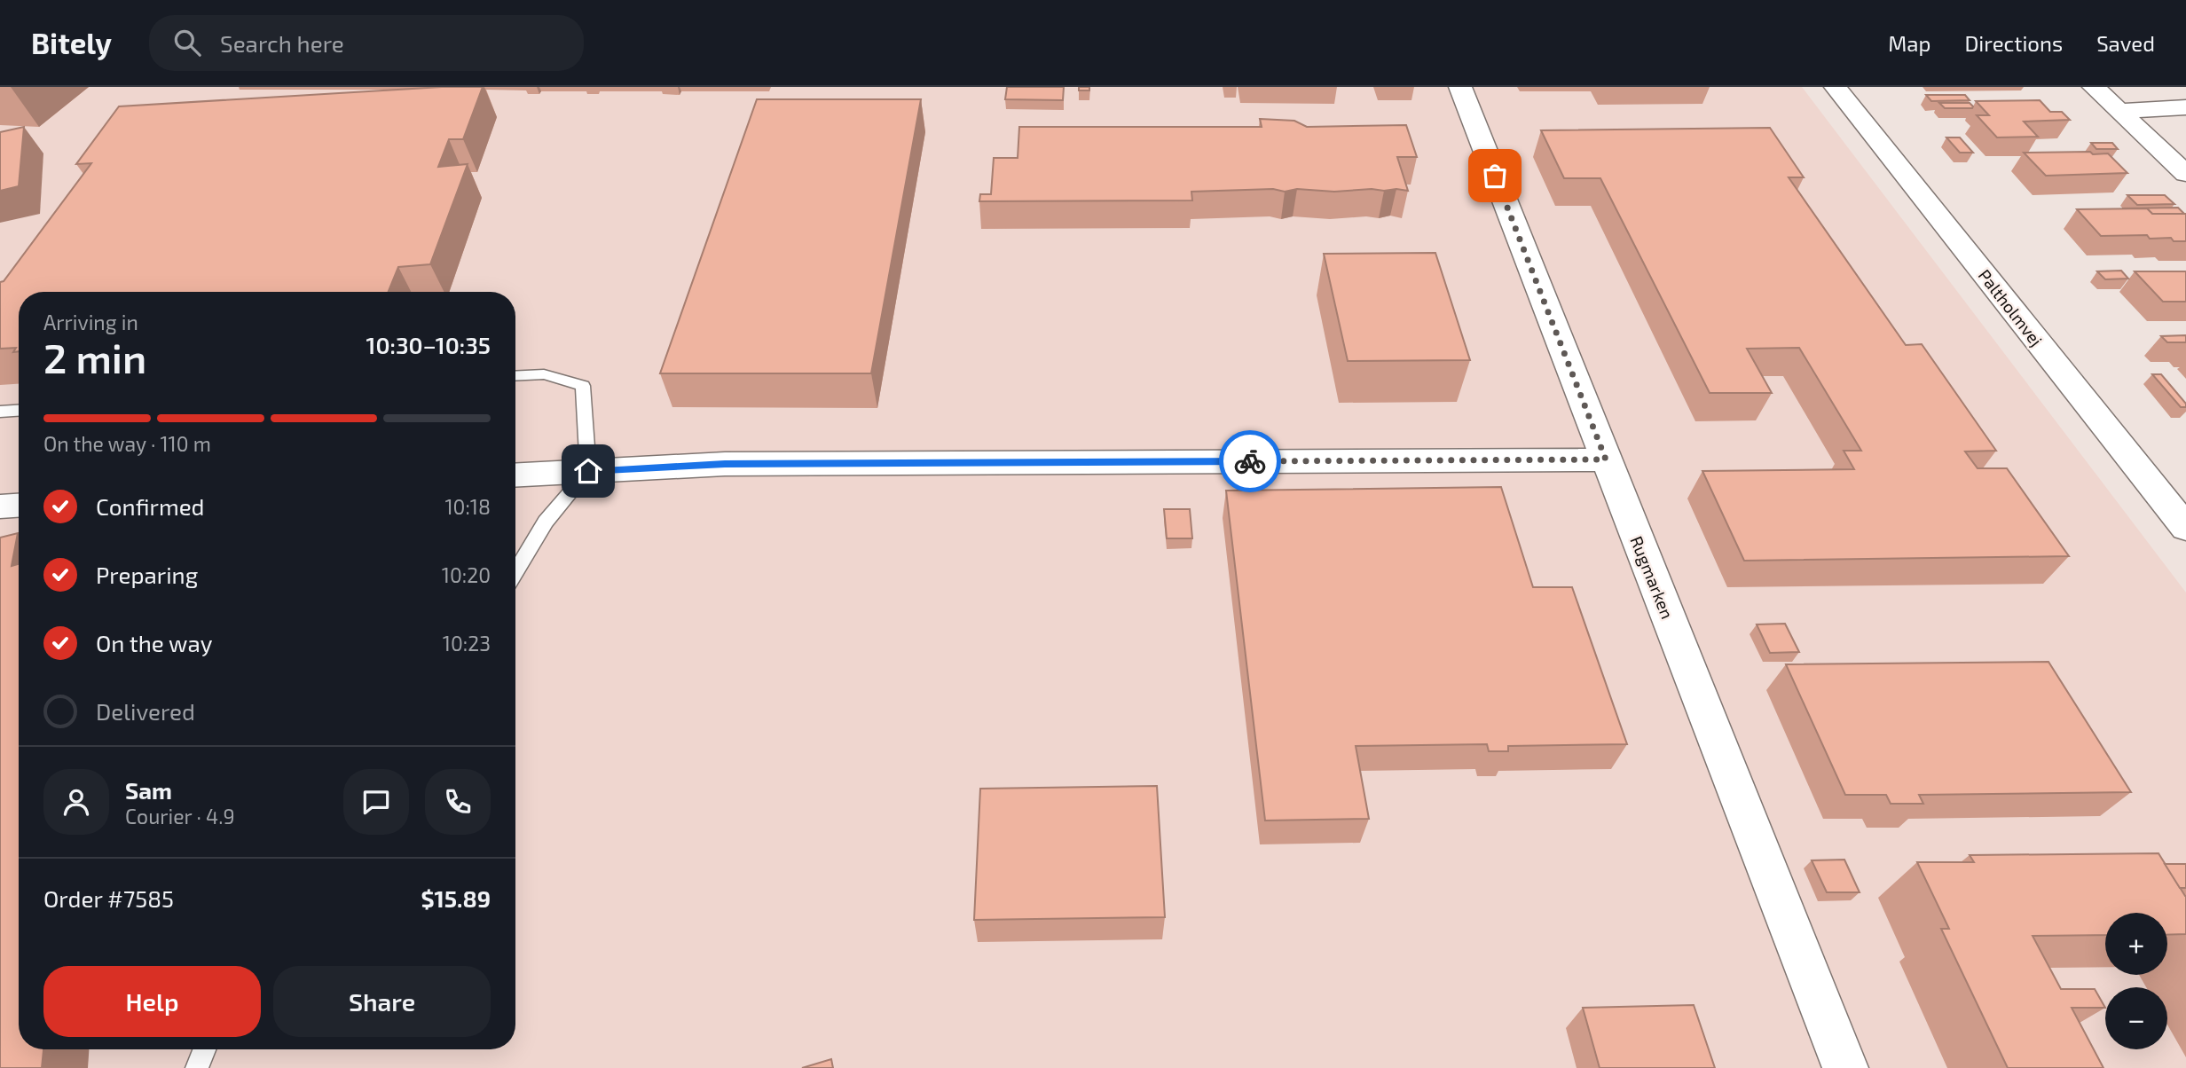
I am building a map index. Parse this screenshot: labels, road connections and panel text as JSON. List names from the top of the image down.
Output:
{
  "streets": {
    "street": ["Paltholmvej", "Rugmarken"]
  },
  "page": {
    "header": "Bitely",
    "search": "Search here",
    "nav": ["Map", "Directions", "Saved"],
    "heading": ["2 min", "Arriving in", "10:30–10:35"],
    "panel": [
      "Sam",
      "Courier · 4.9",
      "Order #7585",
      "$15.89"
    ],
    "bar": "On the way · 110 m",
    "list": [
      ["Confirmed", "10:18"],
      ["Preparing", "10:20"],
      ["On the way", "10:23"],
      "Delivered"
    ],
    "map_buttons": ["+", "−"],
    "buttons": ["Help", "Share"]
  }
}
